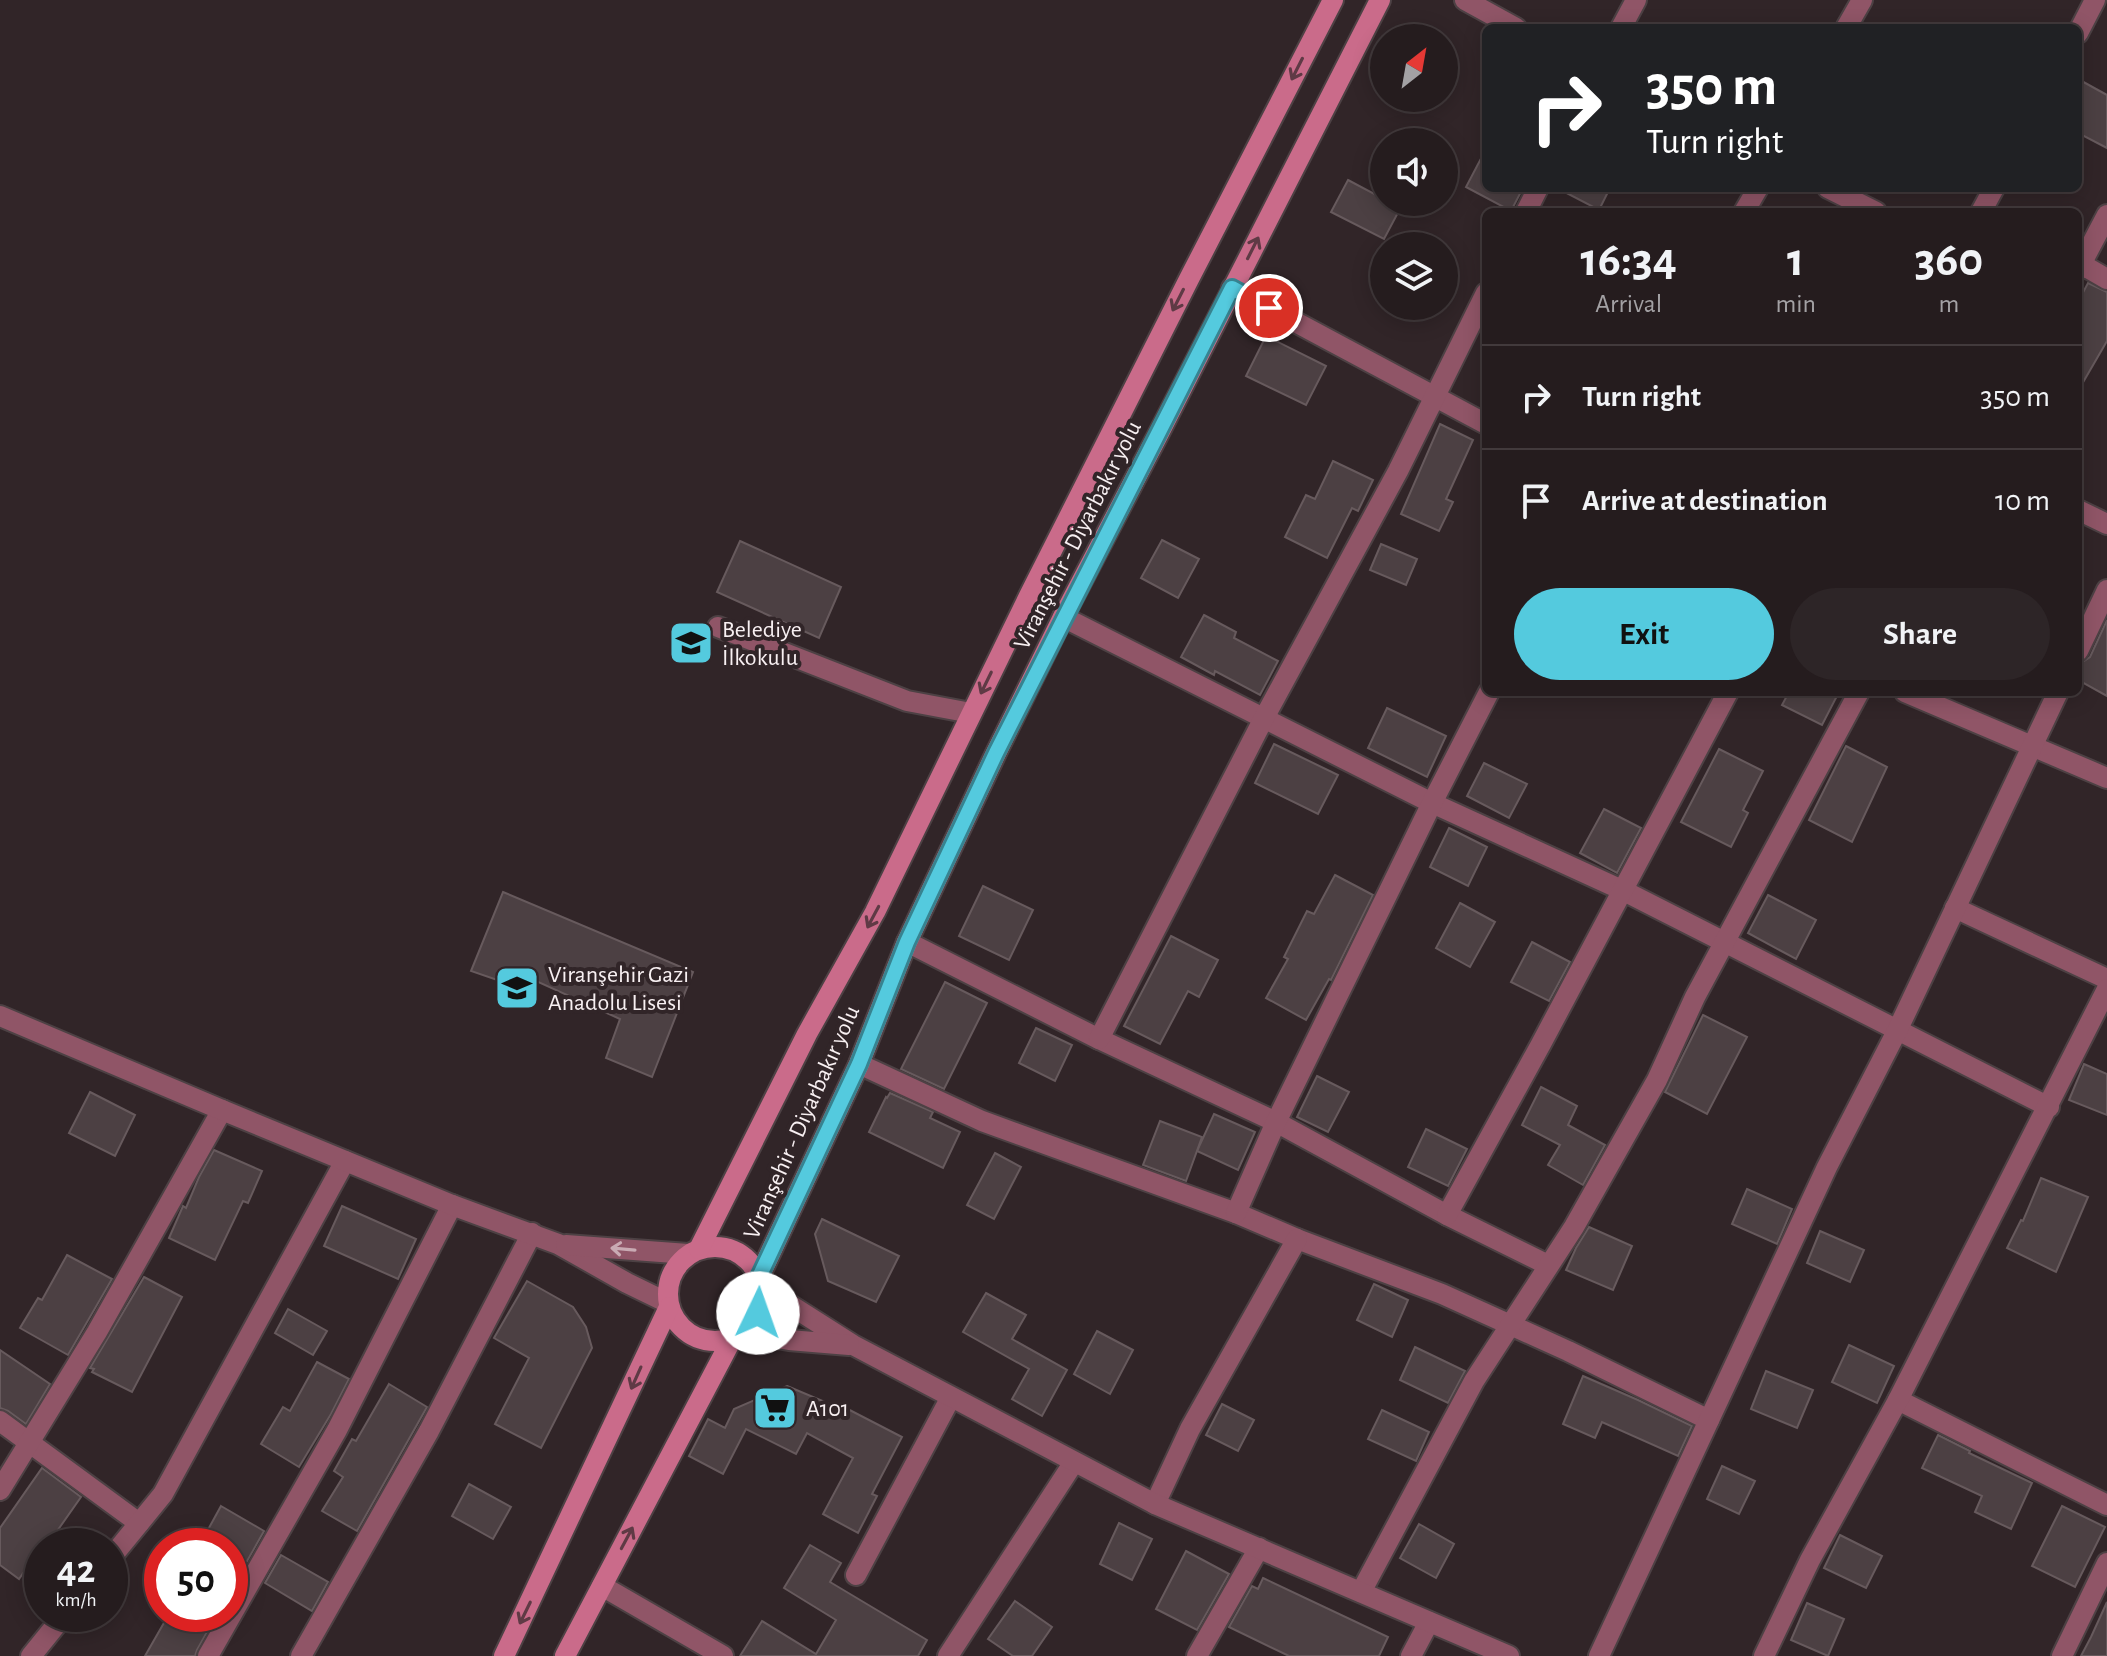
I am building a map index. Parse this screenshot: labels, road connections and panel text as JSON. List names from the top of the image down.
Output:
{
  "streets": {
    "main road": ["Viranşehir - Diyarbakır yolu"]
  },
  "places": {
    "school or university": ["Belediye İlkokulu", "Viranşehir Gazi Anadolu Lisesi"],
    "supermarket": ["A101"]
  },
  "north": "top right",
  "page": {
    "turn": ["350 m", "Turn right"],
    "eta": [
      "16:34",
      "Arrival",
      "1",
      "min",
      "360",
      "m"
    ],
    "list": [
      {
        "name": "Turn right",
        "value": "350 m"
      },
      {
        "name": "Arrive at destination",
        "value": "10 m"
      }
    ],
    "buttons": ["Exit", "Share"],
    "speed": "42 km/h",
    "limit": "50"
  }
}
